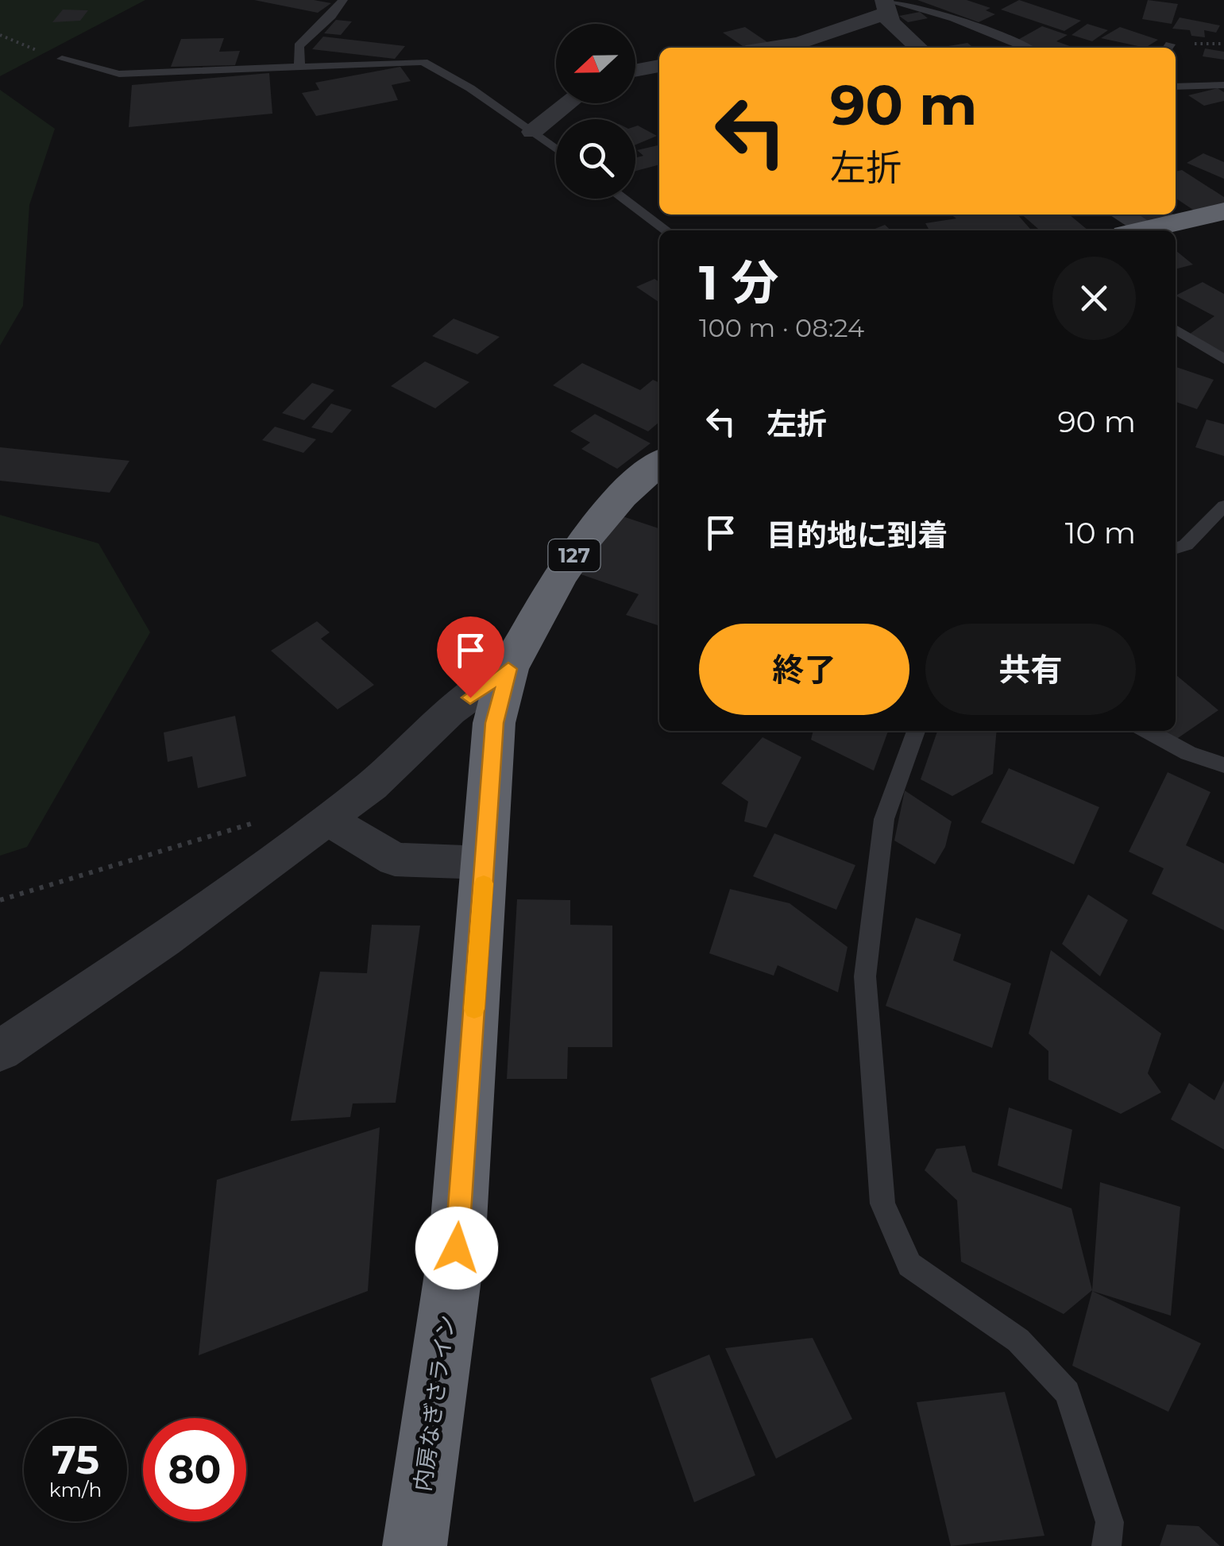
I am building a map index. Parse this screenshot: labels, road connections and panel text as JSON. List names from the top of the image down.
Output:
{
  "streets": {
    "highway": ["127", "内房なぎさライン"]
  },
  "north": "left",
  "page": {
    "turn": ["90 m", "左折"],
    "heading": ["1 分", "100 m · 08:24"],
    "list": [
      {
        "name": "左折",
        "value": "90 m"
      },
      {
        "name": "目的地に到着",
        "value": "10 m"
      }
    ],
    "buttons": ["終了", "共有"],
    "speed": "75 km/h",
    "limit": "80"
  }
}
